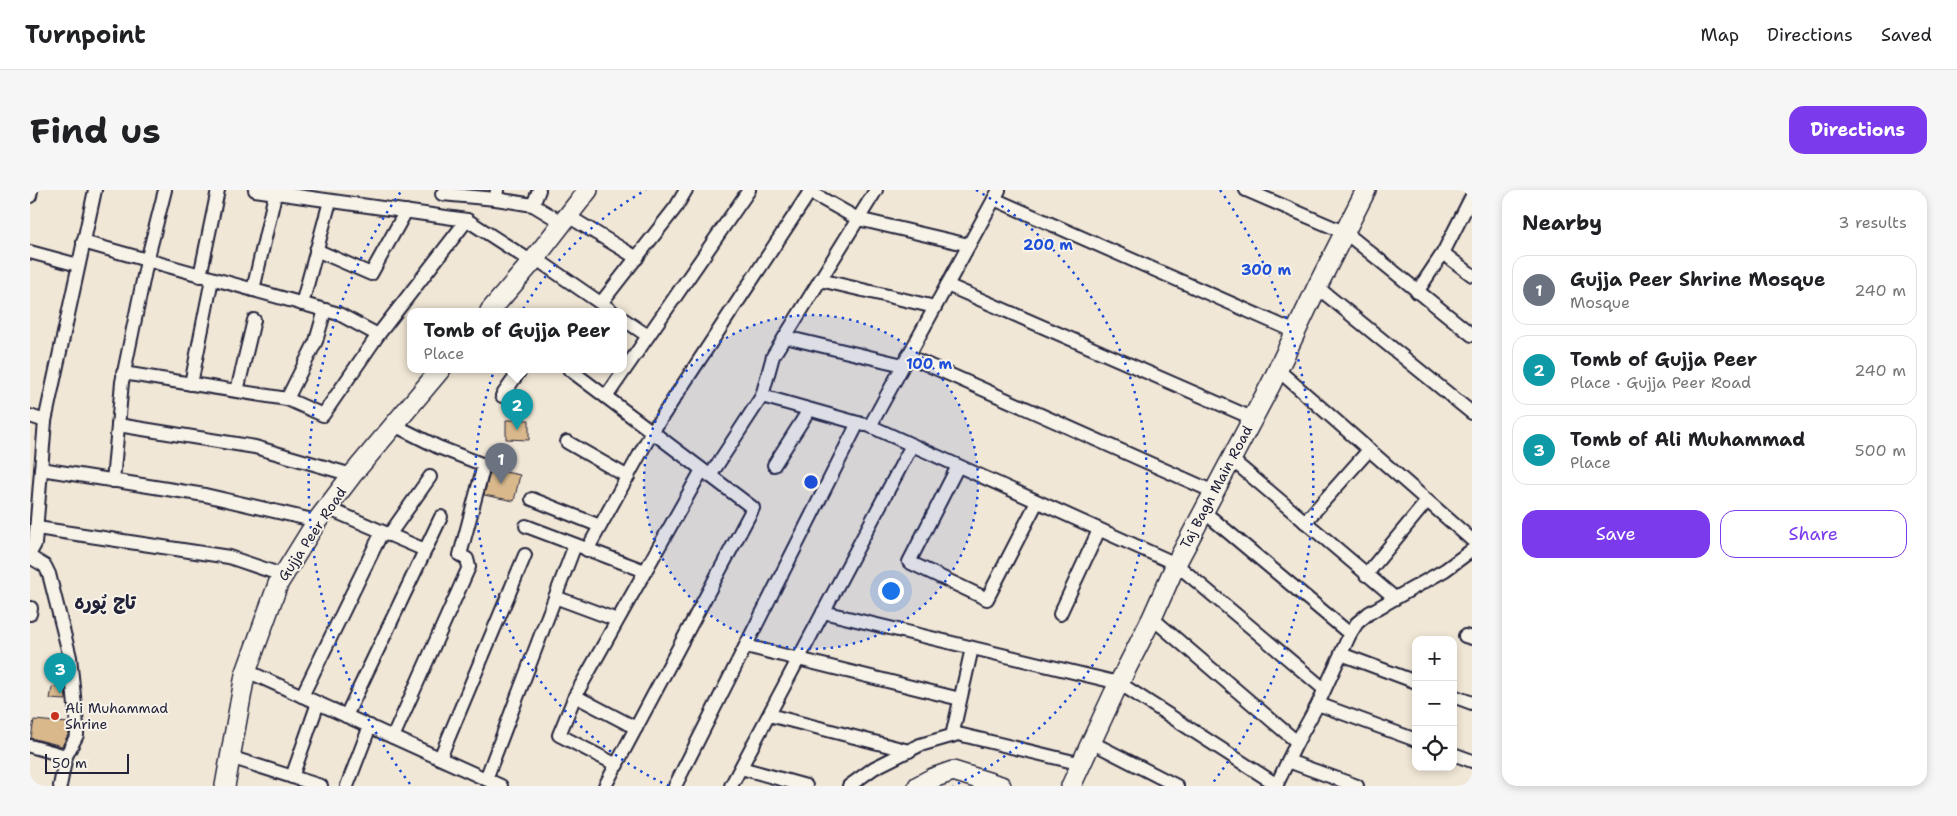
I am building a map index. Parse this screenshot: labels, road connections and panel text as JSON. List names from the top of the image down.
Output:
{
  "streets": {
    "street": ["Taj Bagh Main Road", "Gujja Peer Road"]
  },
  "districts": ["تاج پُورہ"],
  "places": ["Ali Muhammad Shrine"],
  "scale_bar": "50 m",
  "page": {
    "header": "Turnpoint",
    "nav": ["Map", "Directions", "Saved"],
    "buttons": [
      "Directions",
      ["Save", "Share"]
    ],
    "title": "Find us",
    "heading": ["Nearby", "3 results"],
    "list": [
      {
        "mark": "1",
        "name": "Gujja Peer Shrine Mosque",
        "note": "Mosque",
        "value": "240 m"
      },
      {
        "mark": "2",
        "name": "Tomb of Gujja Peer",
        "note": "Place · Gujja Peer Road",
        "value": "240 m"
      },
      {
        "mark": "3",
        "name": "Tomb of Ali Muhammad",
        "note": "Place",
        "value": "500 m"
      }
    ],
    "popup": ["Tomb of Gujja Peer", "Place"],
    "pins": ["2", "1", "3"],
    "map_buttons": ["+", "−"],
    "scale": "50 m"
  },
  "rings": ["200 m", "300 m", "100 m"]
}
